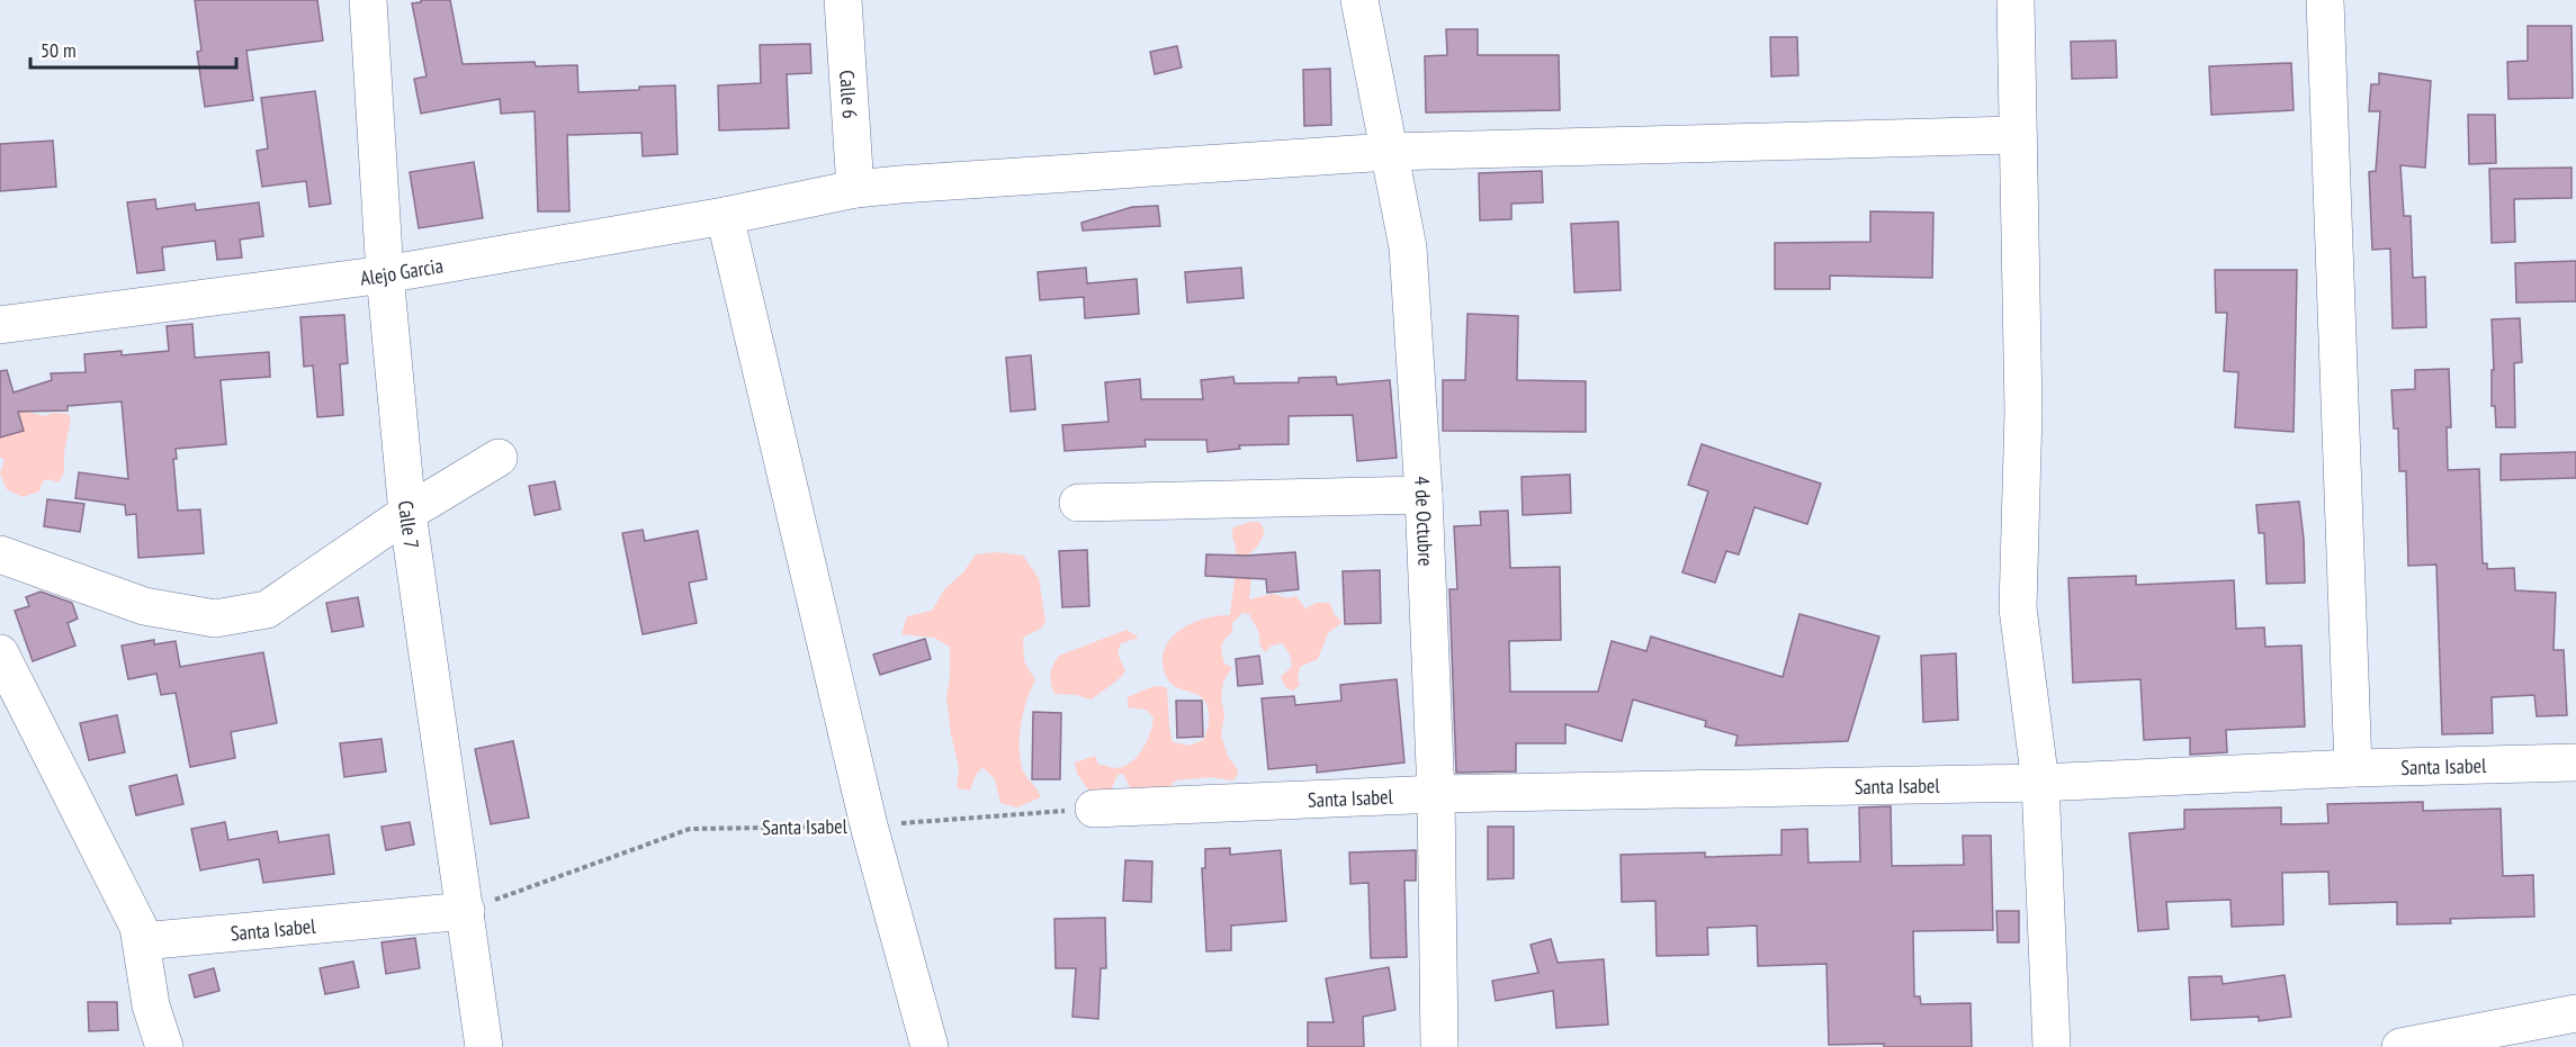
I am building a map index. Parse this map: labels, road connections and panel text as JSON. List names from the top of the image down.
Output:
{
  "streets": {
    "street": [
      "Calle 6",
      "Alejo Garcia",
      "4 de Octubre",
      "Calle 7",
      "Santa Isabel"
    ]
  },
  "crossings": [
    ["Calle 6", "Alejo Garcia"],
    ["Alejo Garcia", "4 de Octubre"],
    ["Alejo Garcia", "Calle 7"],
    ["4 de Octubre", "Santa Isabel"],
    ["Calle 7", "Santa Isabel"]
  ],
  "scale_bar": "50 m"
}
